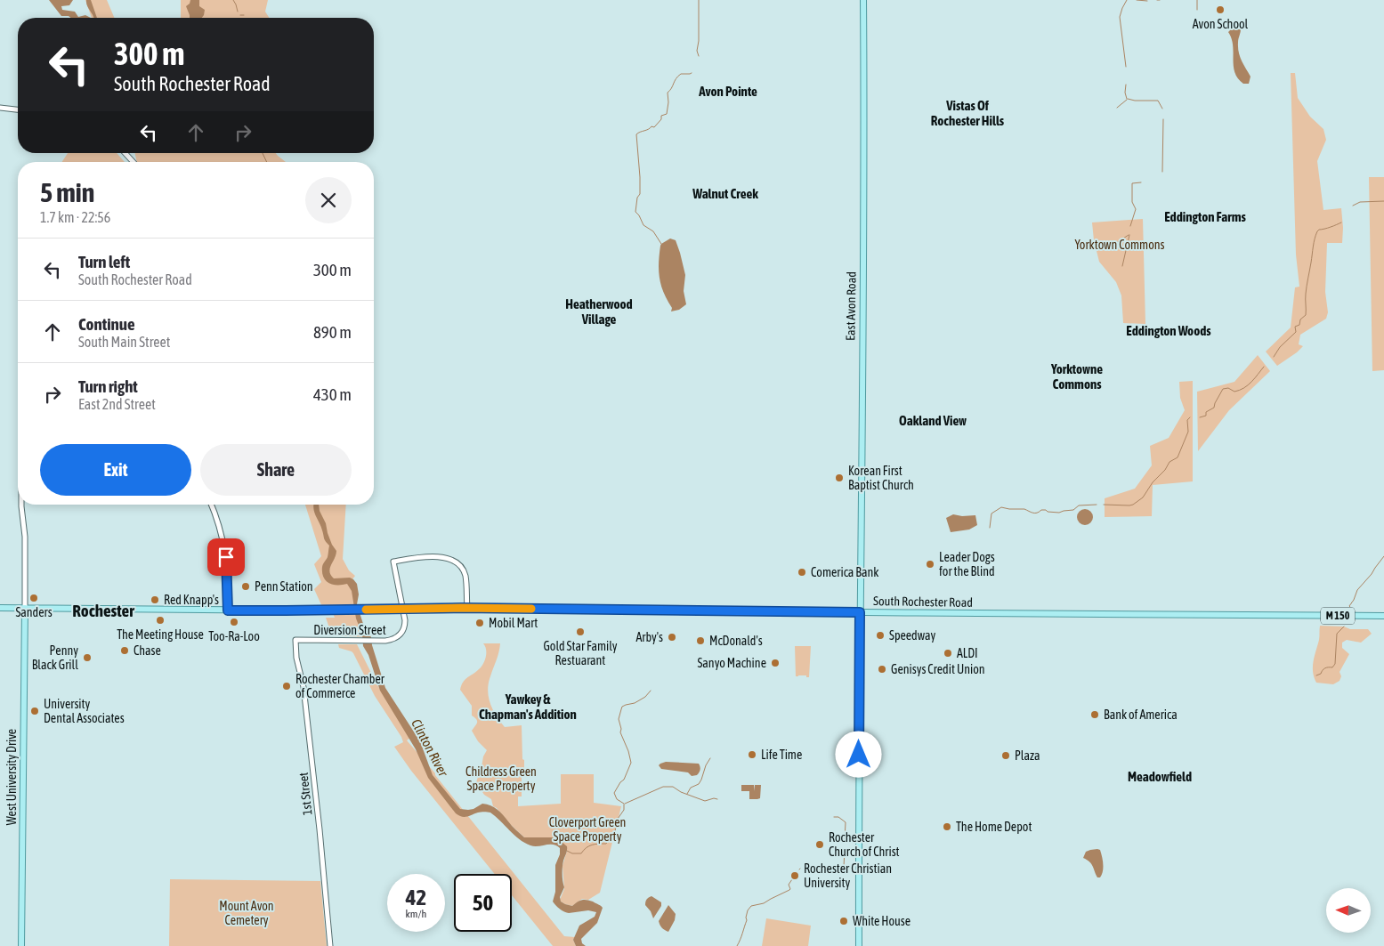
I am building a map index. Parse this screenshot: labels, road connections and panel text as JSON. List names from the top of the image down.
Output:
{
  "streets": {
    "main road": [
      "East Avon Road",
      "South Rochester Road",
      "M 150",
      "West University Drive"
    ],
    "street": ["Diversion Street", "1st Street"]
  },
  "crossings": [
    ["East Avon Road", "South Rochester Road"],
    ["South Rochester Road", "M 150"],
    ["South Rochester Road", "Diversion Street"],
    ["M 150", "West University Drive"],
    ["Diversion Street", "1st Street"]
  ],
  "districts": [
    "Avon Pointe",
    "Vistas Of Rochester Hills",
    "Walnut Creek",
    "Eddington Farms",
    "Heatherwood Village",
    "Eddington Woods",
    "Yorktowne Commons",
    "Oakland View",
    "Rochester",
    "Yawkey & Chapman's Addition",
    "Meadowfield"
  ],
  "water": ["Clinton River"],
  "parks": [
    "Yorktown Commons",
    "Childress Green Space Property",
    "Cloverport Green Space Property",
    "Mount Avon Cemetery"
  ],
  "places": [
    "Avon School",
    "Korean First Baptist Church",
    "Leader Dogs for the Blind",
    "Comerica Bank",
    "Penn Station",
    "Sanders",
    "Red Knapp's",
    "The Meeting House",
    "Too-Ra-Loo",
    "Mobil Mart",
    "Gold Star Family Restuarant",
    "Speedway",
    "Arby's",
    "McDonald's",
    "Chase",
    "ALDI",
    "Penny Black Grill",
    "Sanyo Machine",
    "Genisys Credit Union",
    "Rochester Chamber of Commerce",
    "University Dental Associates",
    "Bank of America",
    "Life Time",
    "Plaza",
    "The Home Depot",
    "Rochester Church of Christ",
    "Rochester Christian University",
    "White House"
  ],
  "north": "left",
  "page": {
    "turn": ["300 m", "South Rochester Road"],
    "heading": ["5 min", "1.7 km · 22:56"],
    "list": [
      {
        "name": "Turn left",
        "note": "South Rochester Road",
        "value": "300 m"
      },
      {
        "name": "Continue",
        "note": "South Main Street",
        "value": "890 m"
      },
      {
        "name": "Turn right",
        "note": "East 2nd Street",
        "value": "430 m"
      }
    ],
    "buttons": ["Exit", "Share"],
    "speed": "42 km/h",
    "limit": "50"
  }
}
